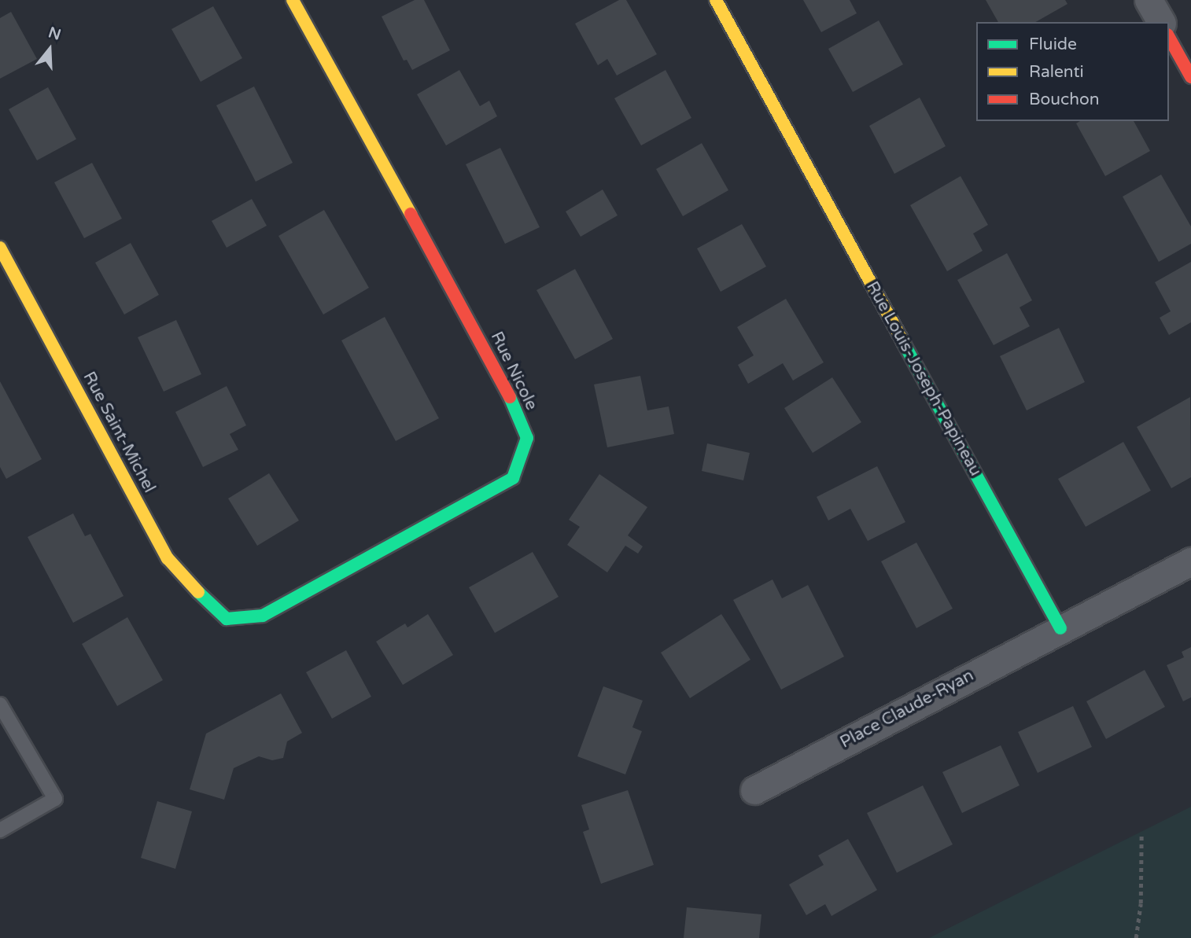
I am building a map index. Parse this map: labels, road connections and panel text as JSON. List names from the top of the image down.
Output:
{
  "streets": {
    "street": [
      "Rue Nicole",
      "Rue Louis-Joseph-Papineau",
      "Rue Saint-Michel",
      "Place Claude-Ryan"
    ]
  },
  "crossings": [
    ["Rue Nicole", "Rue Saint-Michel"],
    ["Rue Louis-Joseph-Papineau", "Place Claude-Ryan"]
  ],
  "legend": ["Fluide", "Ralenti", "Bouchon"],
  "north": "top"
}
